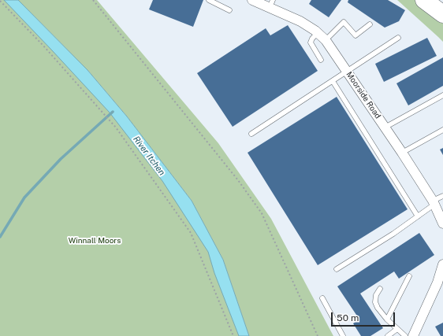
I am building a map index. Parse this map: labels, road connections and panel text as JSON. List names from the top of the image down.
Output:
{
  "streets": {
    "street": ["Moorside Road"]
  },
  "water": ["River Itchen"],
  "parks": ["Winnall Moors"],
  "scale_bar": "50 m"
}
